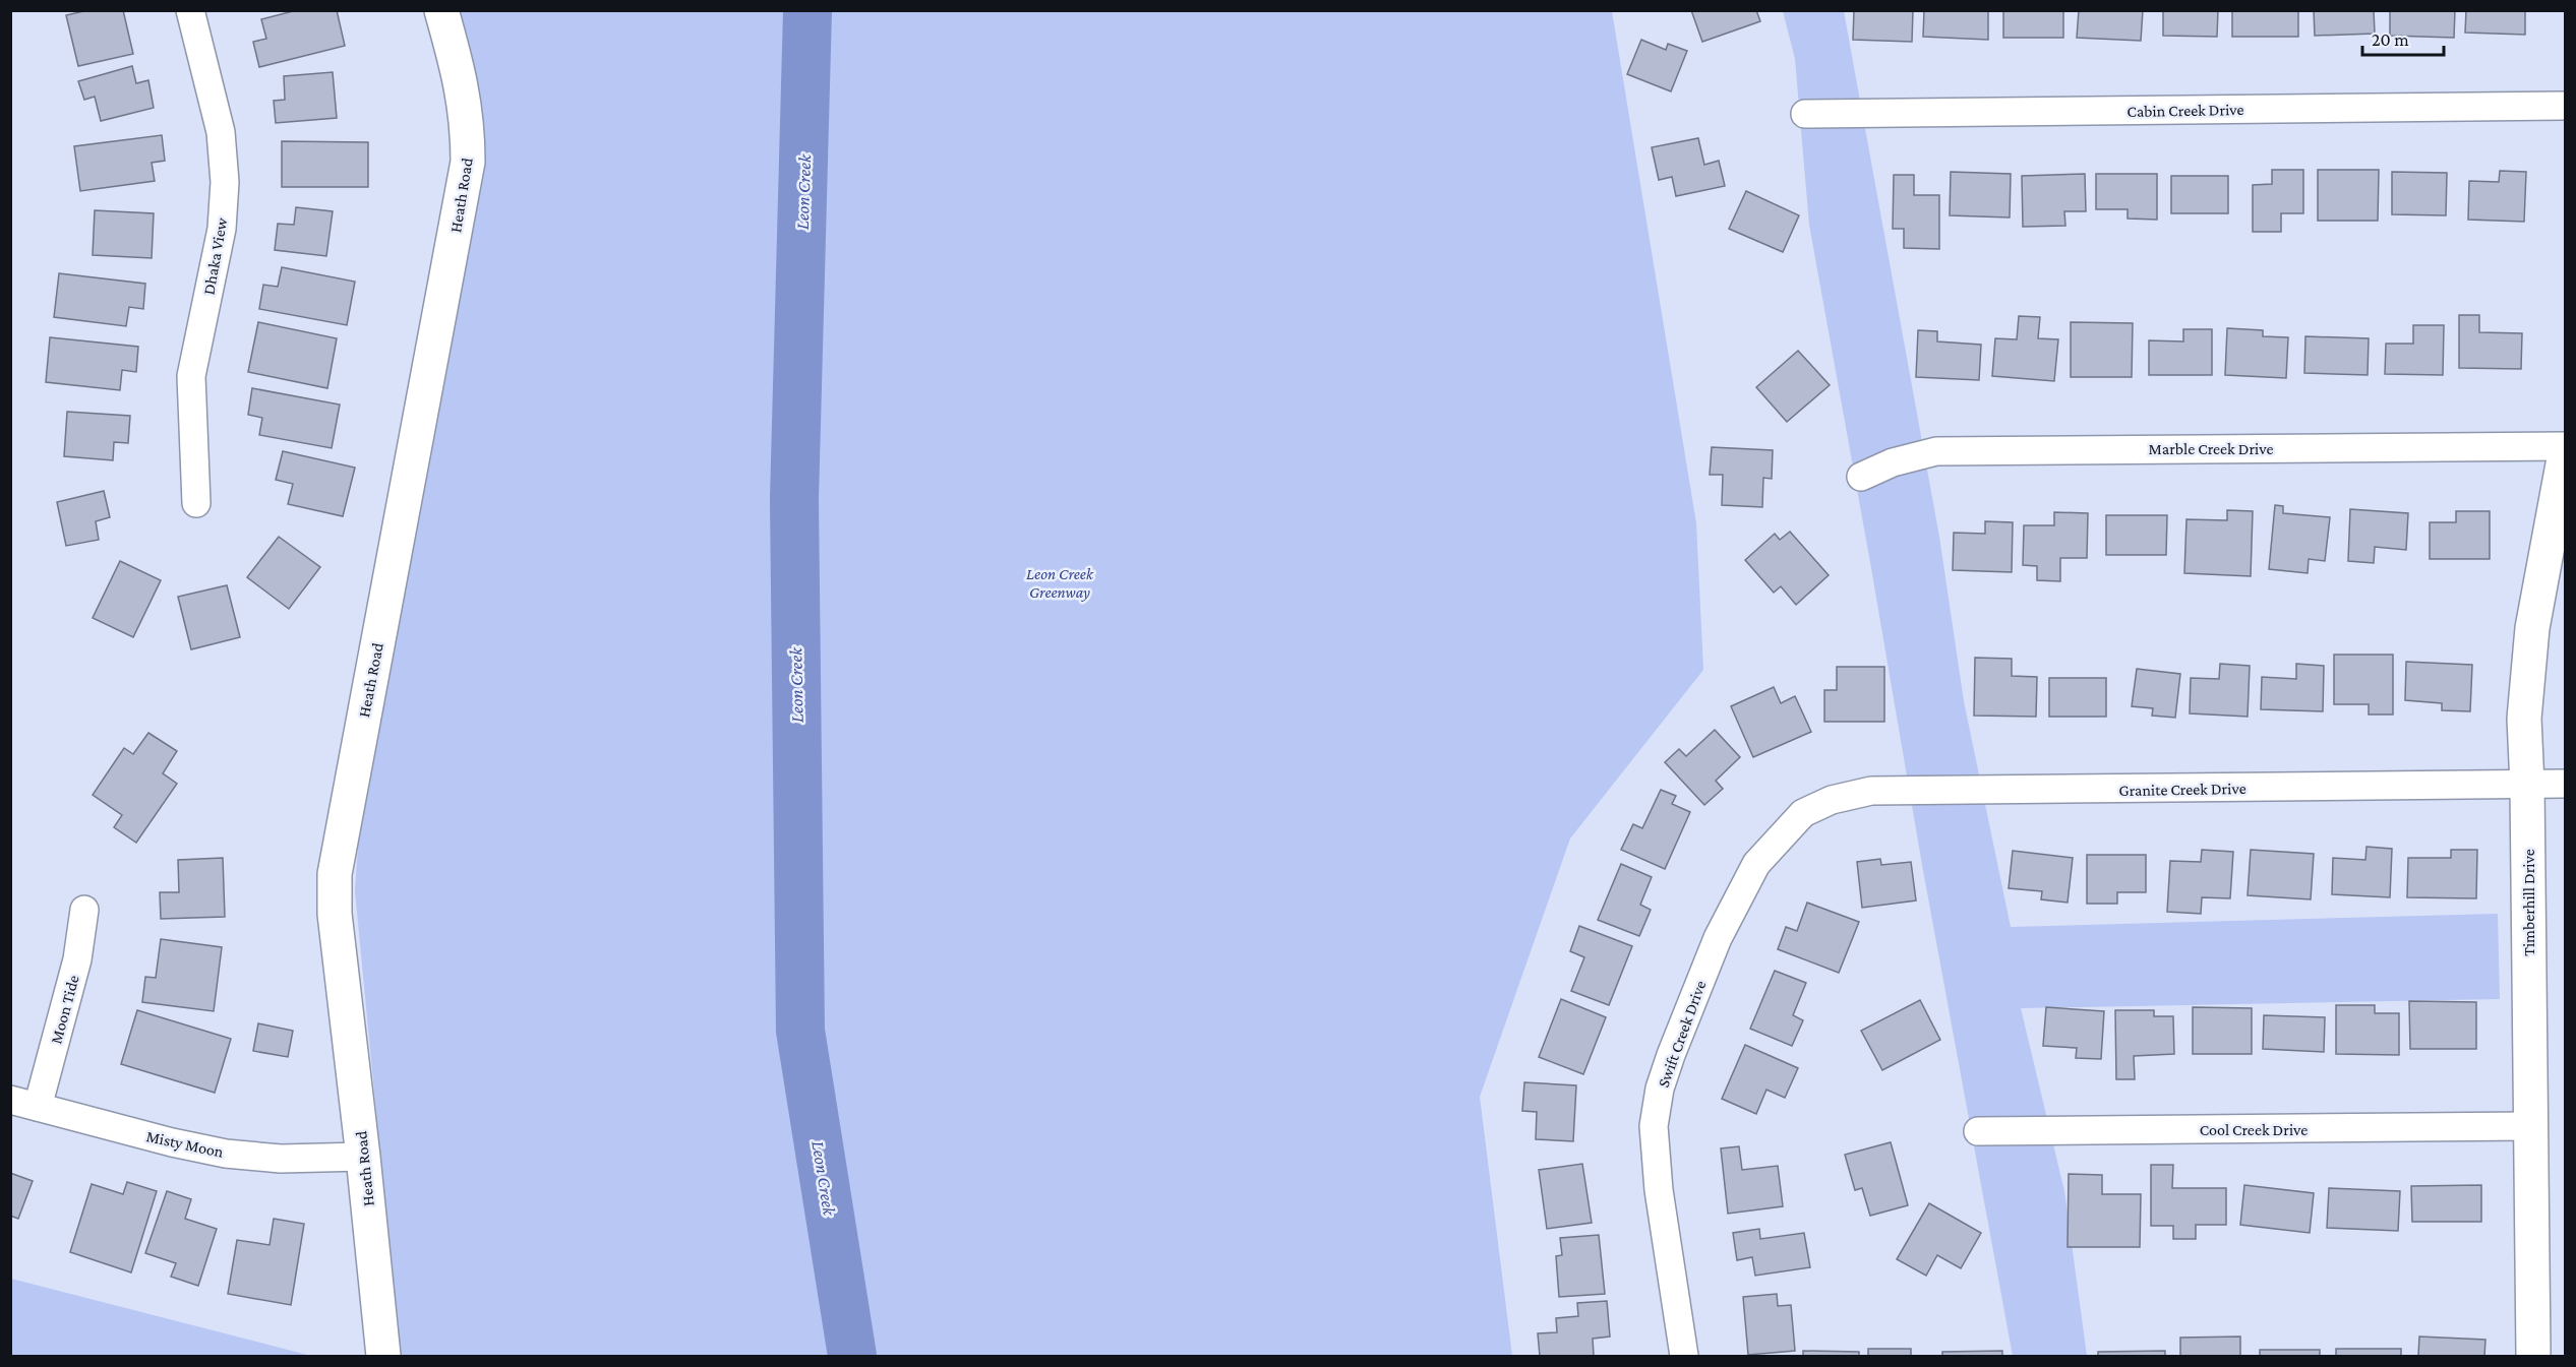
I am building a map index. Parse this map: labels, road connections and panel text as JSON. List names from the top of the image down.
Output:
{
  "streets": {
    "street": [
      "Cabin Creek Drive",
      "Heath Road",
      "Dhaka View",
      "Marble Creek Drive",
      "Granite Creek Drive",
      "Timberhill Drive",
      "Moon Tide",
      "Swift Creek Drive",
      "Cool Creek Drive",
      "Misty Moon"
    ]
  },
  "crossings": [
    ["Heath Road", "Misty Moon"],
    ["Granite Creek Drive", "Timberhill Drive"],
    ["Granite Creek Drive", "Swift Creek Drive"],
    ["Timberhill Drive", "Cool Creek Drive"],
    ["Moon Tide", "Misty Moon"]
  ],
  "water": ["Leon Creek"],
  "parks": ["Leon Creek Greenway"],
  "scale_bar": "20 m"
}
